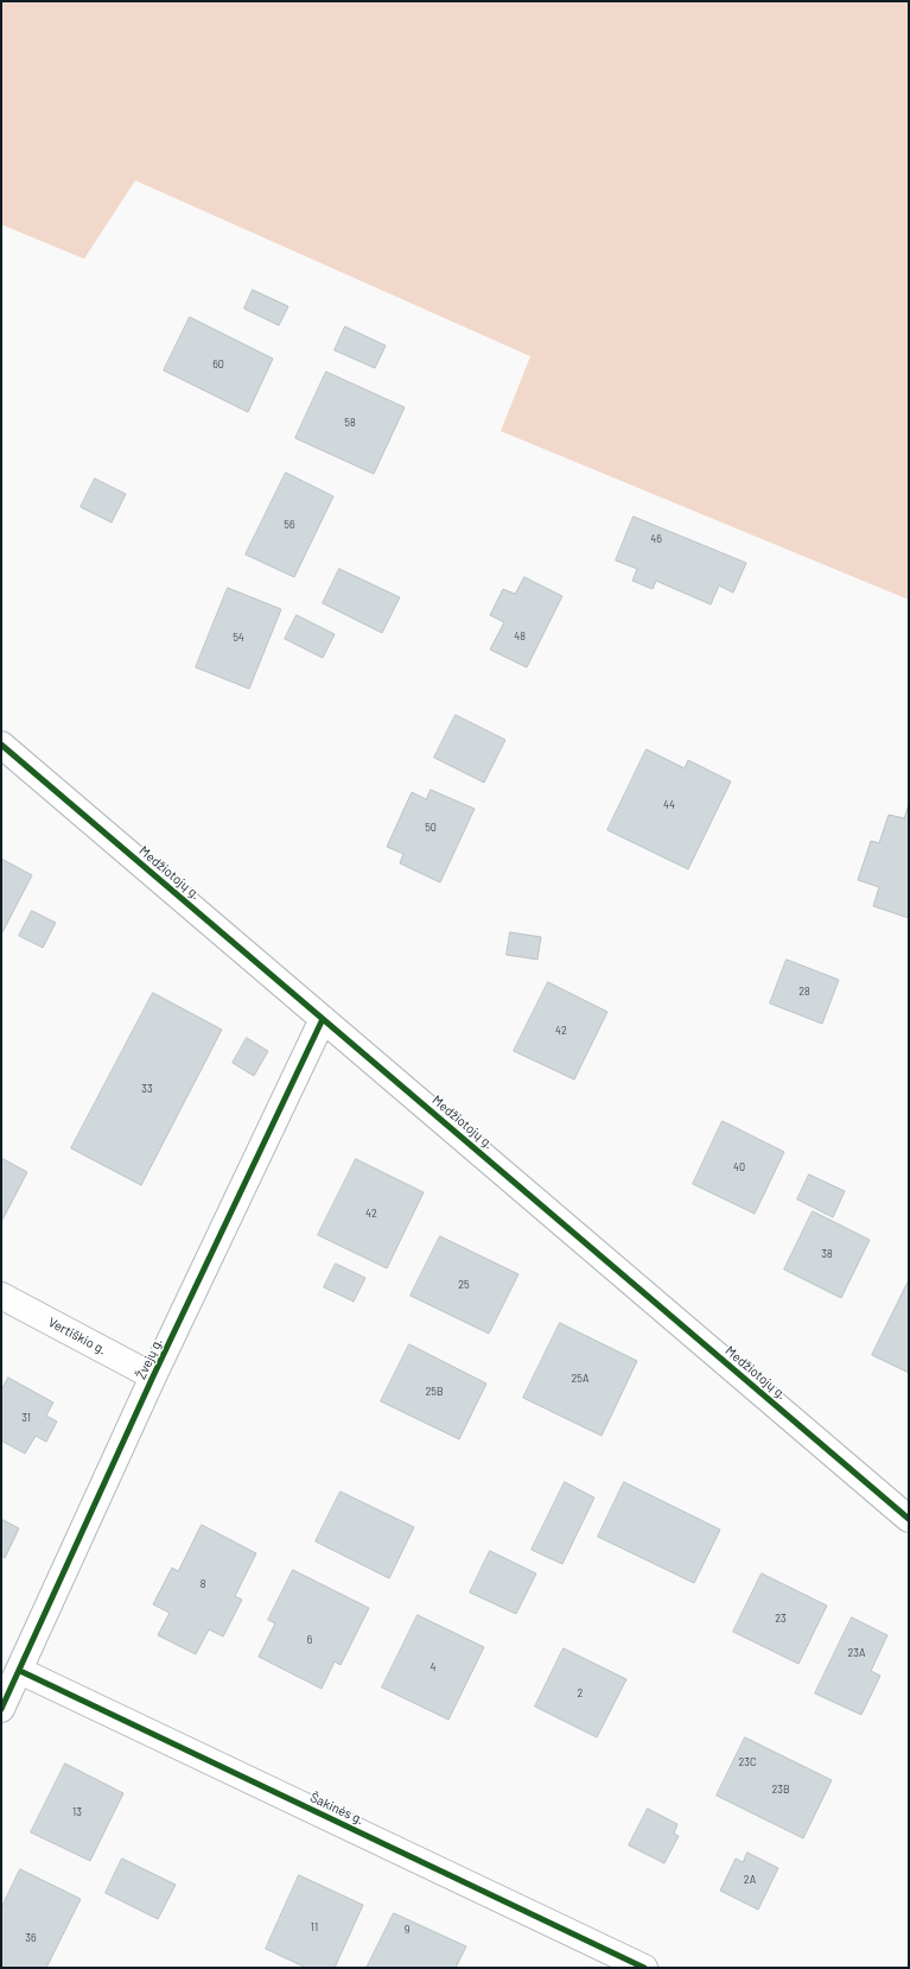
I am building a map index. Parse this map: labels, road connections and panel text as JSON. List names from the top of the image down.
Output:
{
  "streets": {
    "street": [
      "Medžiotojų g.",
      "Vertiškio g.",
      "Žvejų g.",
      "Šakinės g."
    ]
  },
  "crossings": [
    ["Medžiotojų g.", "Žvejų g."],
    ["Vertiškio g.", "Žvejų g."],
    ["Žvejų g.", "Šakinės g."]
  ],
  "house_numbers": [
    "60",
    "58",
    "56",
    "46",
    "48",
    "54",
    "44",
    "50",
    "28",
    "42",
    "33",
    "40",
    "42",
    "38",
    "25",
    "25A",
    "25B",
    "31",
    "8",
    "23",
    "6",
    "23A",
    "4",
    "2",
    "23C",
    "23B",
    "13",
    "2A",
    "11",
    "9",
    "36"
  ]
}
